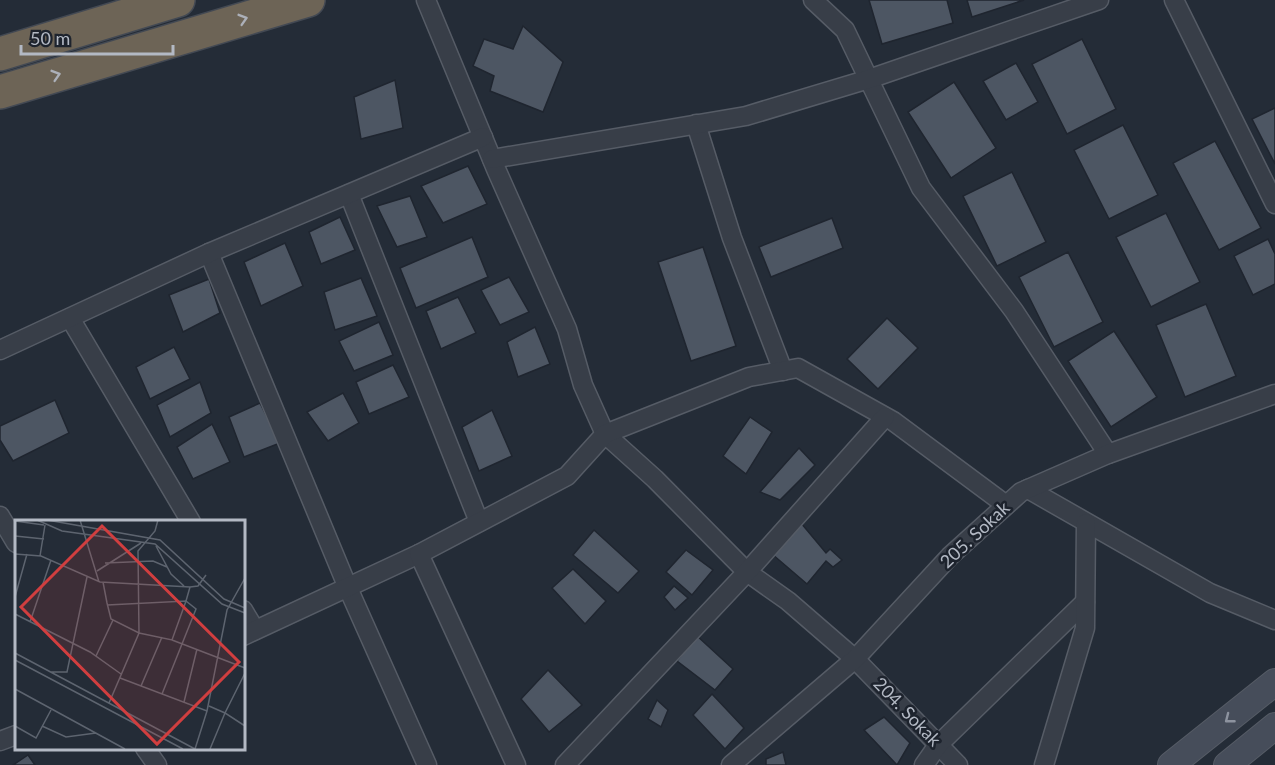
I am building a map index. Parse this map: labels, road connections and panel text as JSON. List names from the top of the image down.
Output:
{
  "streets": {
    "street": ["205. Sokak", "204. Sokak"]
  },
  "crossings": [
    ["205. Sokak", "204. Sokak"]
  ],
  "scale_bar": "50 m"
}
